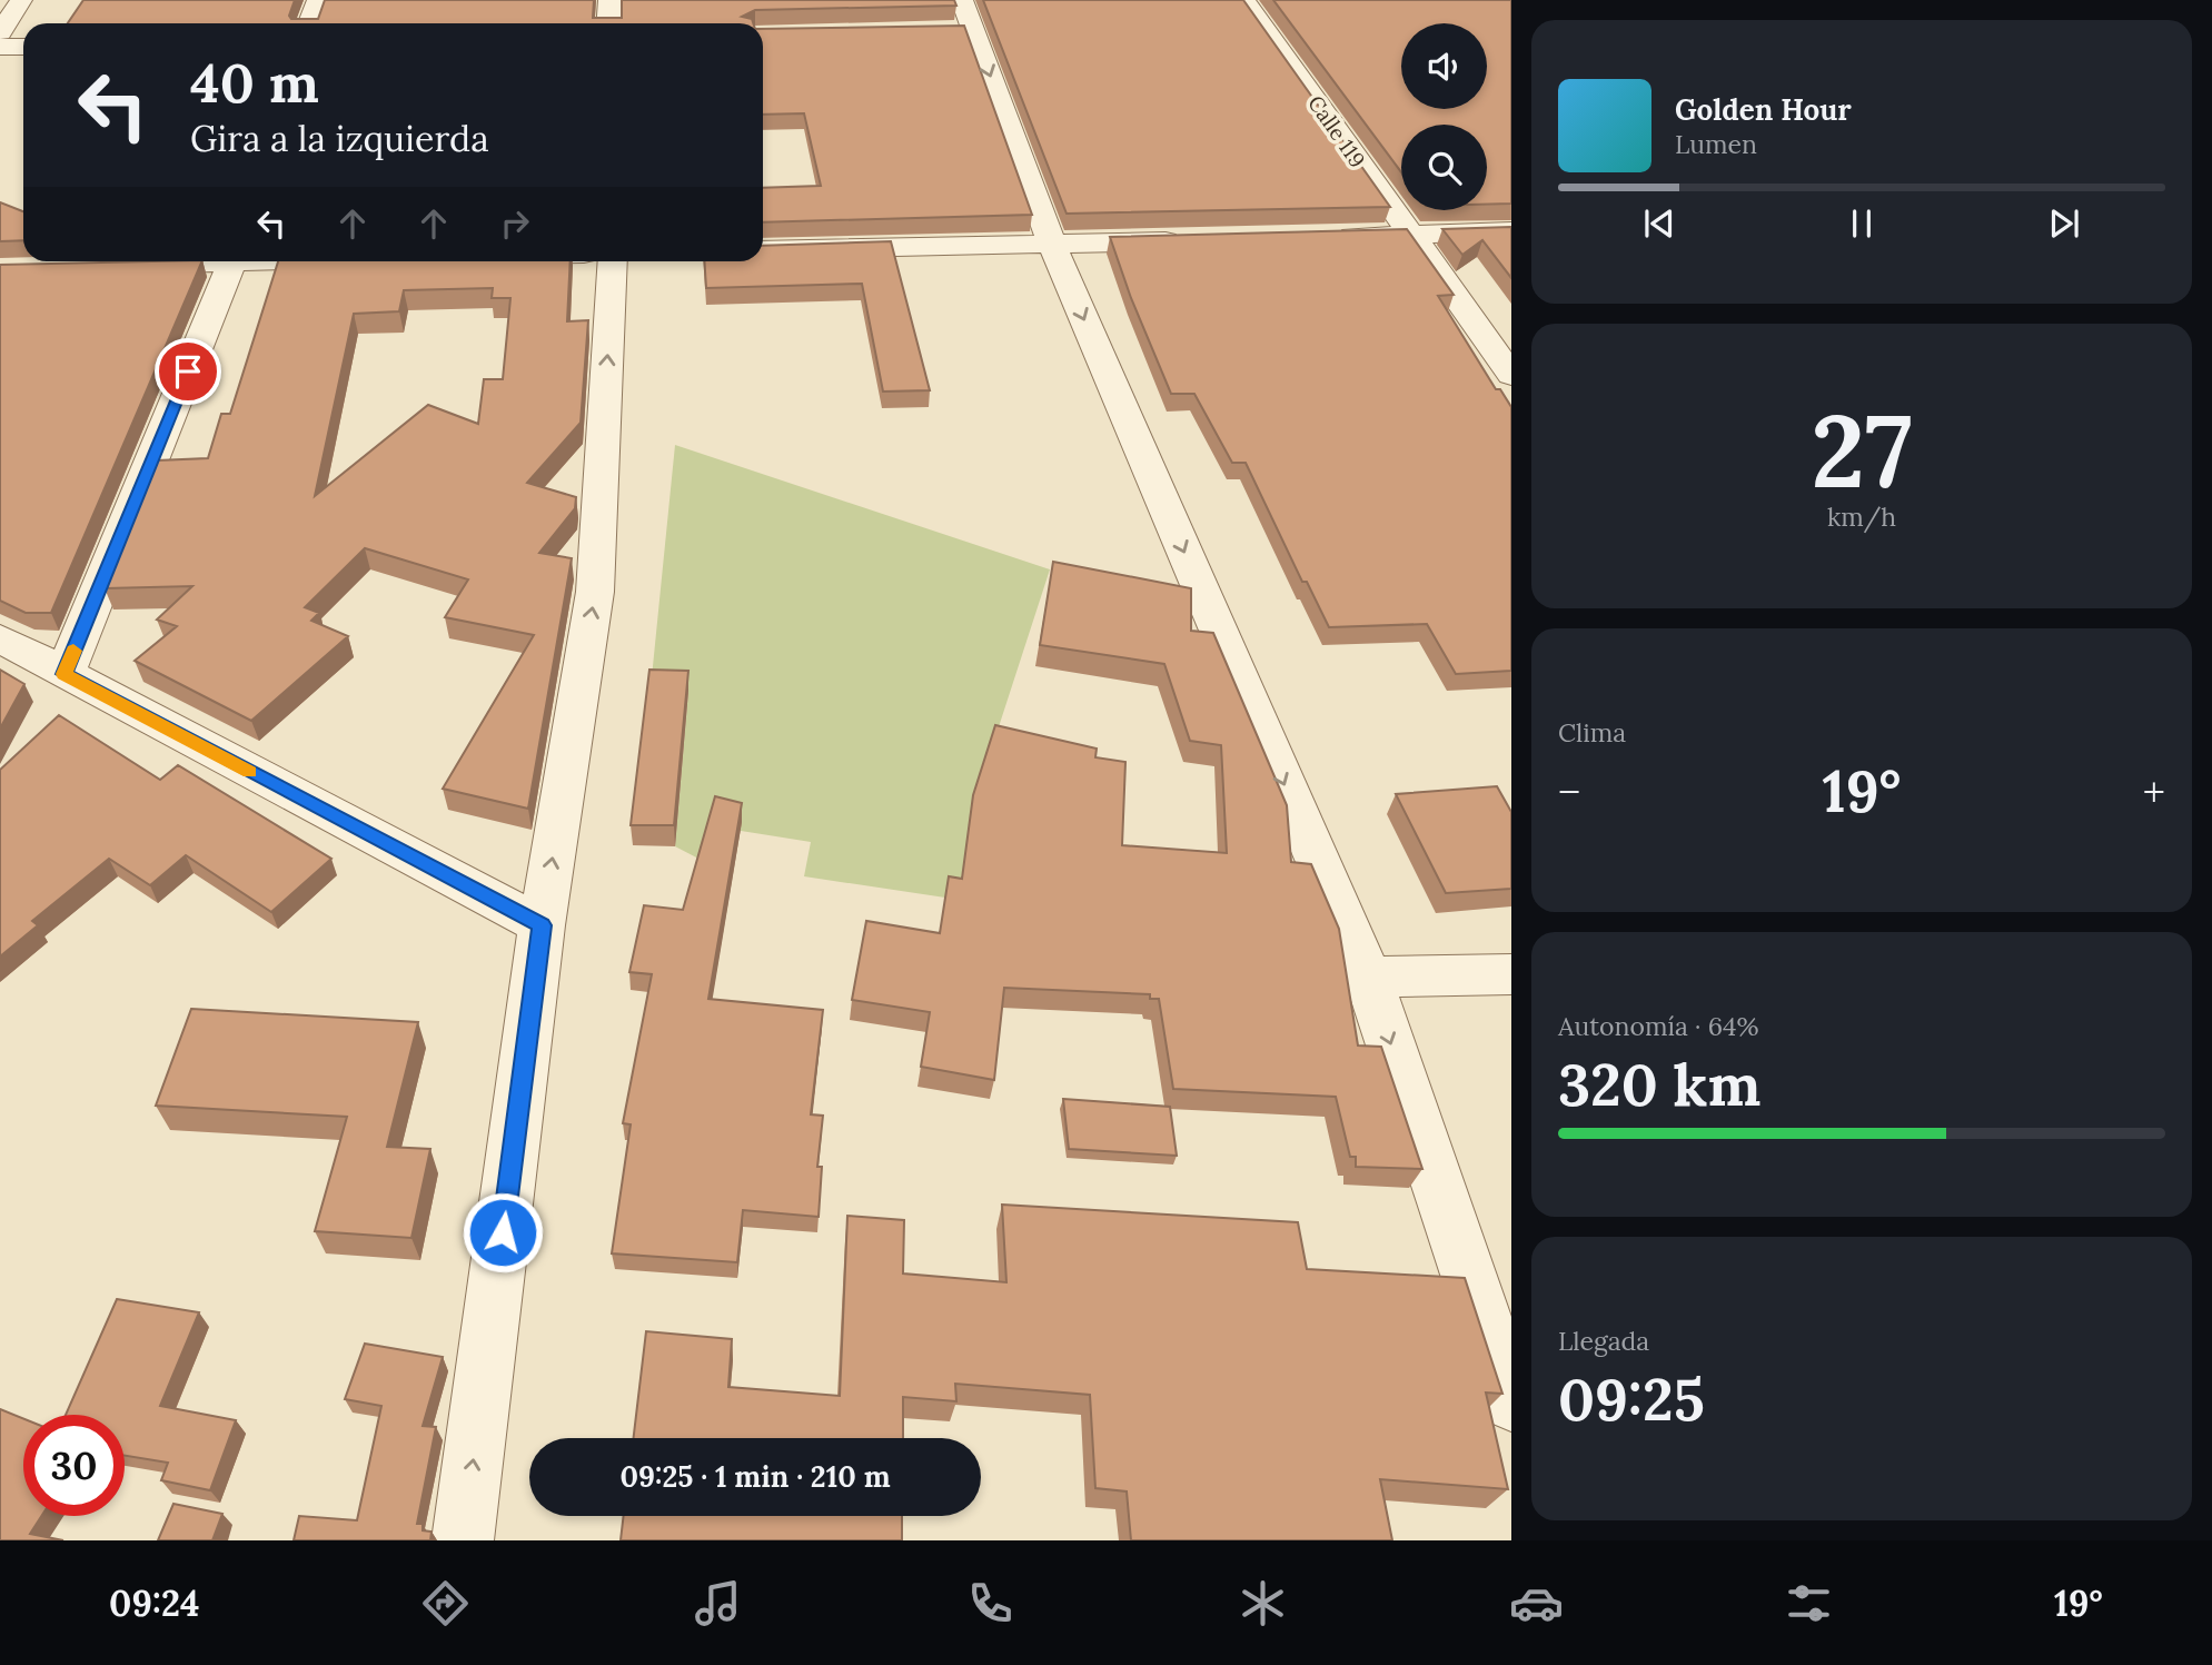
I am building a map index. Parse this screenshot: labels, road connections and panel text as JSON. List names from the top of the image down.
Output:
{
  "streets": {
    "street": ["Calle 119"]
  },
  "page": {
    "turn": ["40 m", "Gira a la izquierda"],
    "song": ["Golden Hour", "Lumen"],
    "tile": [
      ["27", "km/h"],
      "Clima",
      ["Autonomía · 64%", "320 km"],
      ["Llegada", "09:25"]
    ],
    "heat": ["−", "19°", "+"],
    "limit": "30",
    "trip": "09:25 · 1 min · 210 m",
    "tabs": ["09:24", "19°"]
  }
}
